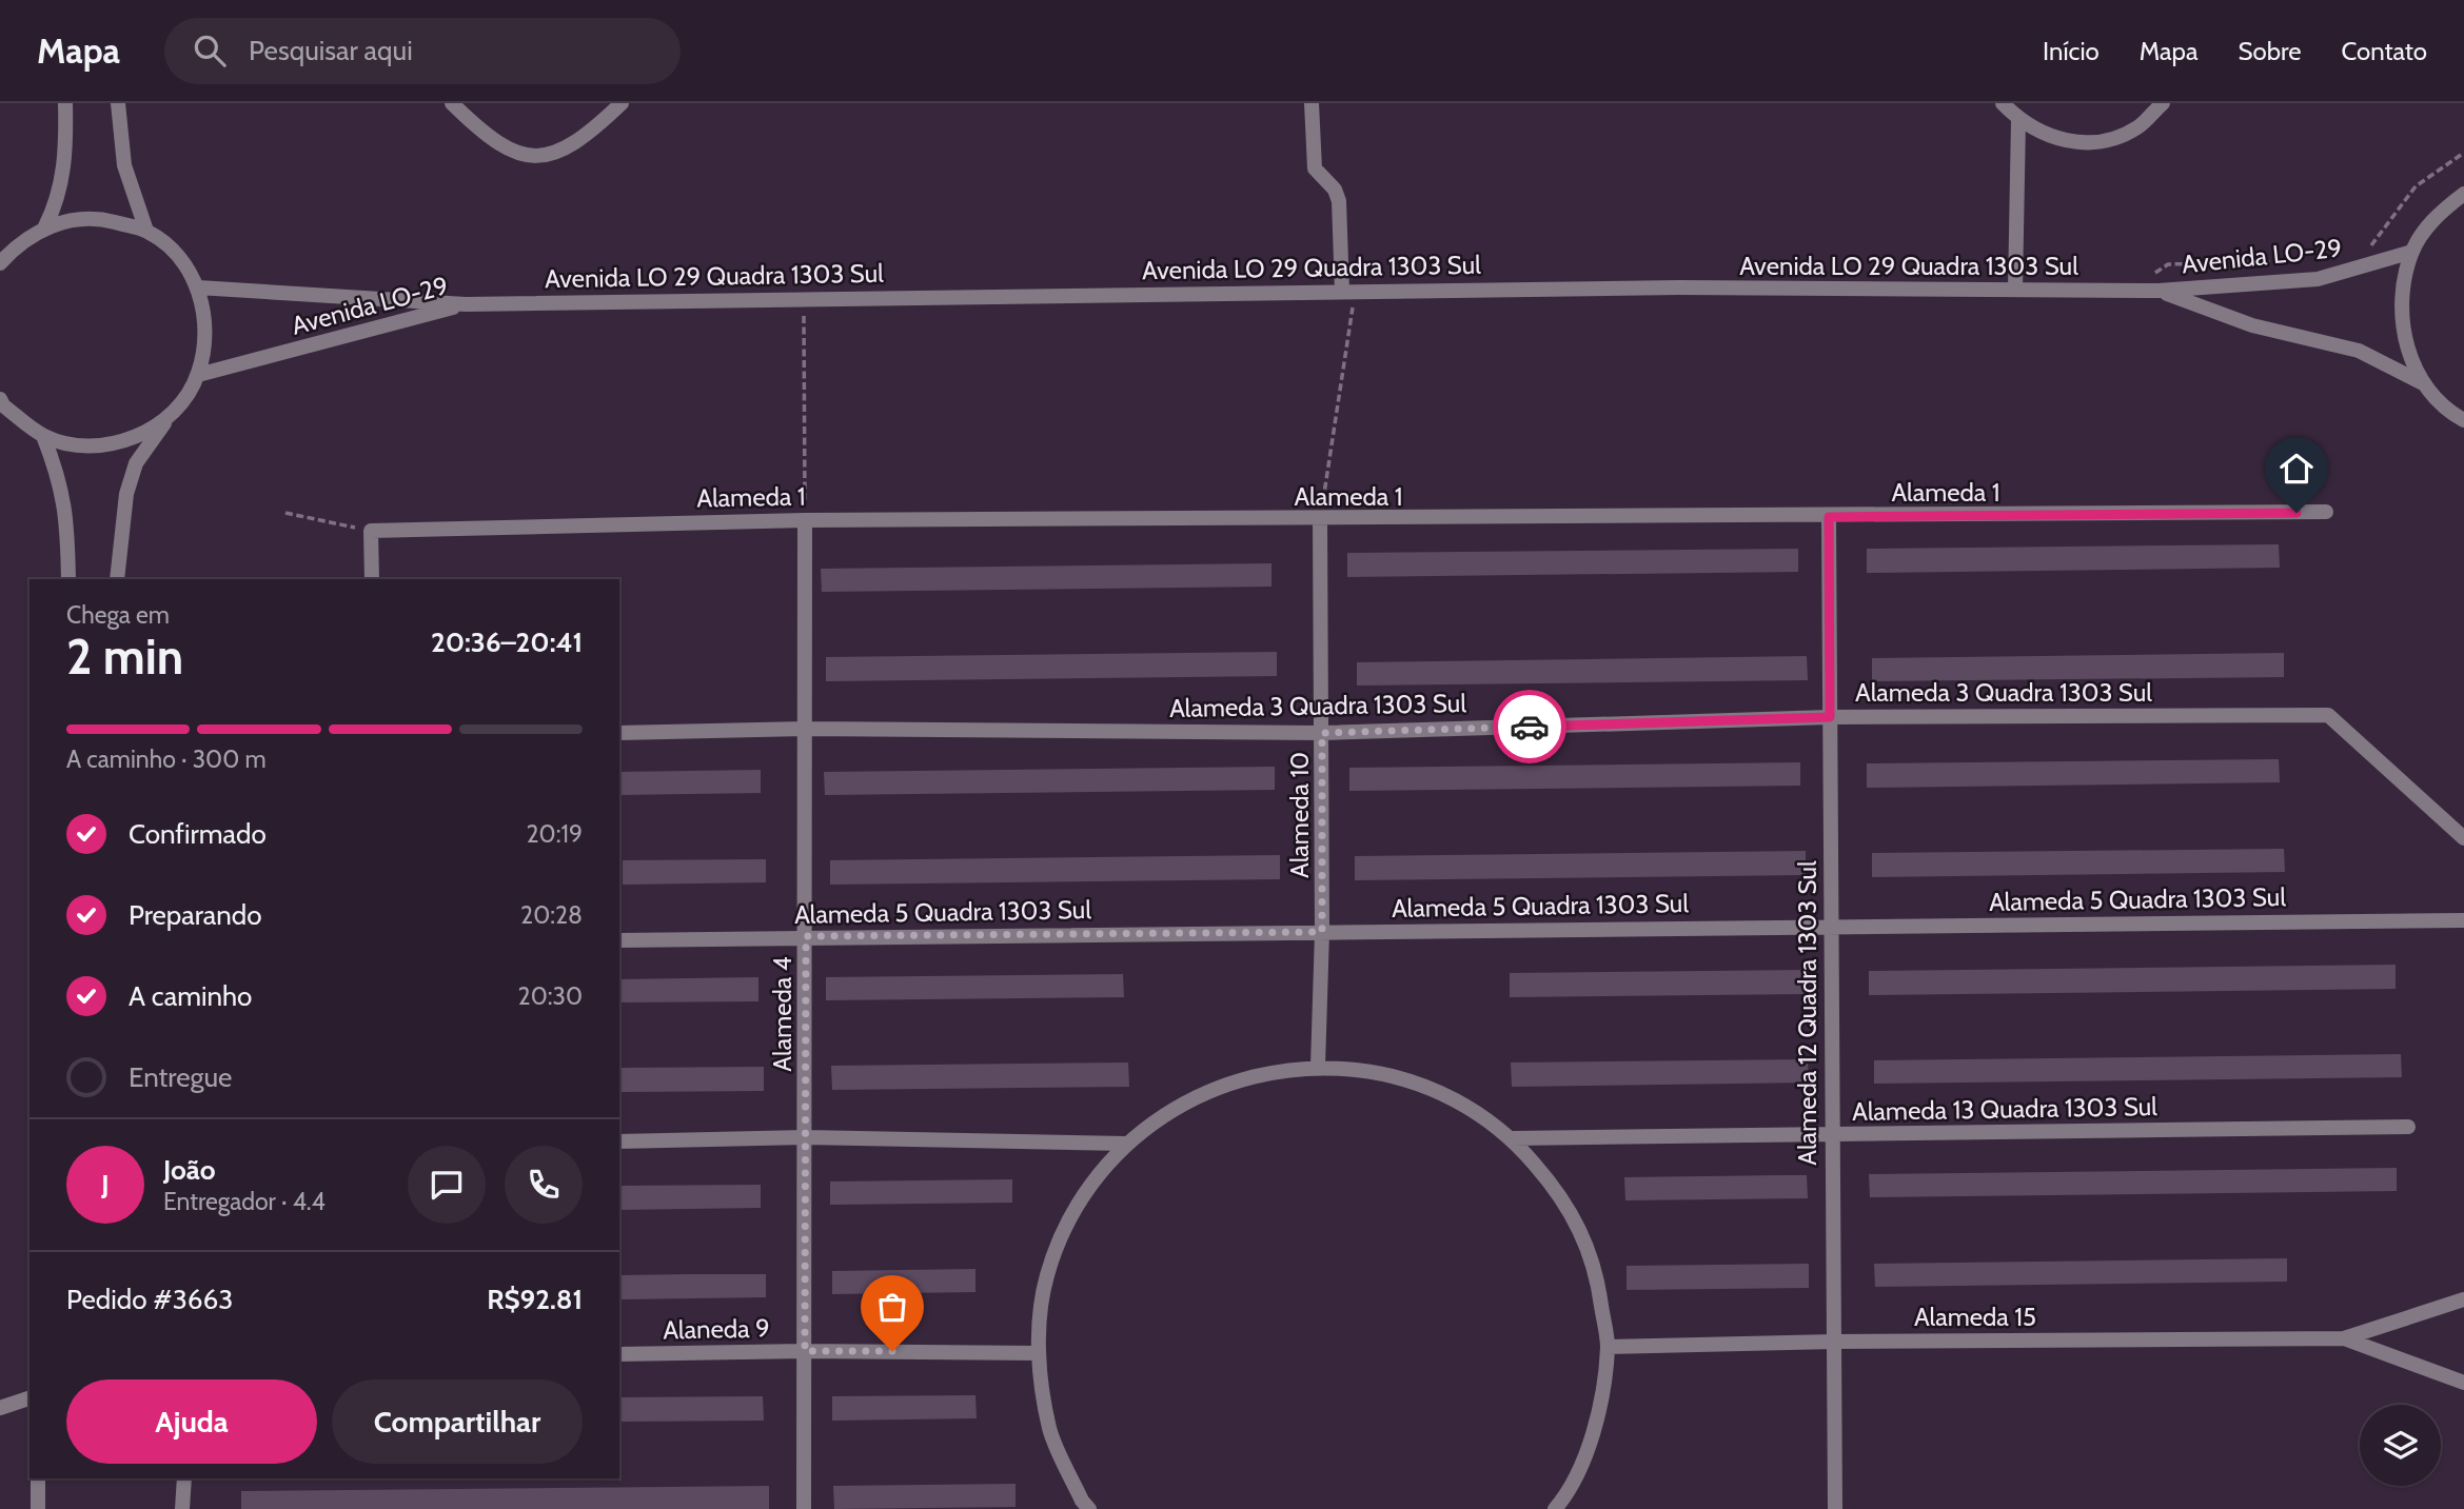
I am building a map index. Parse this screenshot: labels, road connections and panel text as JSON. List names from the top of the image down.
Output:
{
  "streets": {
    "street": [
      "Avenida LO-29",
      "Avenida LO 29 Quadra 1303 Sul",
      "Alameda 1",
      "Alameda 3 Quadra 1303 Sul",
      "Alameda 10",
      "Alameda 5 Quadra 1303 Sul",
      "Alameda 12 Quadra 1303 Sul",
      "Alameda 4",
      "Alameda 13 Quadra 1303 Sul",
      "Alameda 15",
      "Alaneda 9"
    ]
  },
  "crossings": [
    ["Avenida LO-29", "Avenida LO 29 Quadra 1303 Sul"],
    ["Alameda 1", "Alameda 10"],
    ["Alameda 1", "Alameda 12 Quadra 1303 Sul"],
    ["Alameda 1", "Alameda 4"],
    ["Alameda 3 Quadra 1303 Sul", "Alameda 10"],
    ["Alameda 3 Quadra 1303 Sul", "Alameda 12 Quadra 1303 Sul"],
    ["Alameda 3 Quadra 1303 Sul", "Alameda 4"],
    ["Alameda 10", "Alameda 5 Quadra 1303 Sul"],
    ["Alameda 5 Quadra 1303 Sul", "Alameda 12 Quadra 1303 Sul"],
    ["Alameda 5 Quadra 1303 Sul", "Alameda 4"],
    ["Alameda 12 Quadra 1303 Sul", "Alameda 13 Quadra 1303 Sul"],
    ["Alameda 12 Quadra 1303 Sul", "Alameda 15"],
    ["Alameda 4", "Alaneda 9"]
  ],
  "page": {
    "header": "Mapa",
    "search": "Pesquisar aqui",
    "nav": [
      "Início",
      "Mapa",
      "Sobre",
      "Contato"
    ],
    "heading": ["2 min", "Chega em", "20:36–20:41"],
    "panel": [
      "João",
      "Entregador · 4.4",
      "Pedido #3663",
      "R$92.81"
    ],
    "bar": "A caminho · 300 m",
    "list": [
      ["Confirmado", "20:19"],
      ["Preparando", "20:28"],
      ["A caminho", "20:30"],
      "Entregue"
    ],
    "round": "J",
    "buttons": ["Ajuda", "Compartilhar"]
  }
}
